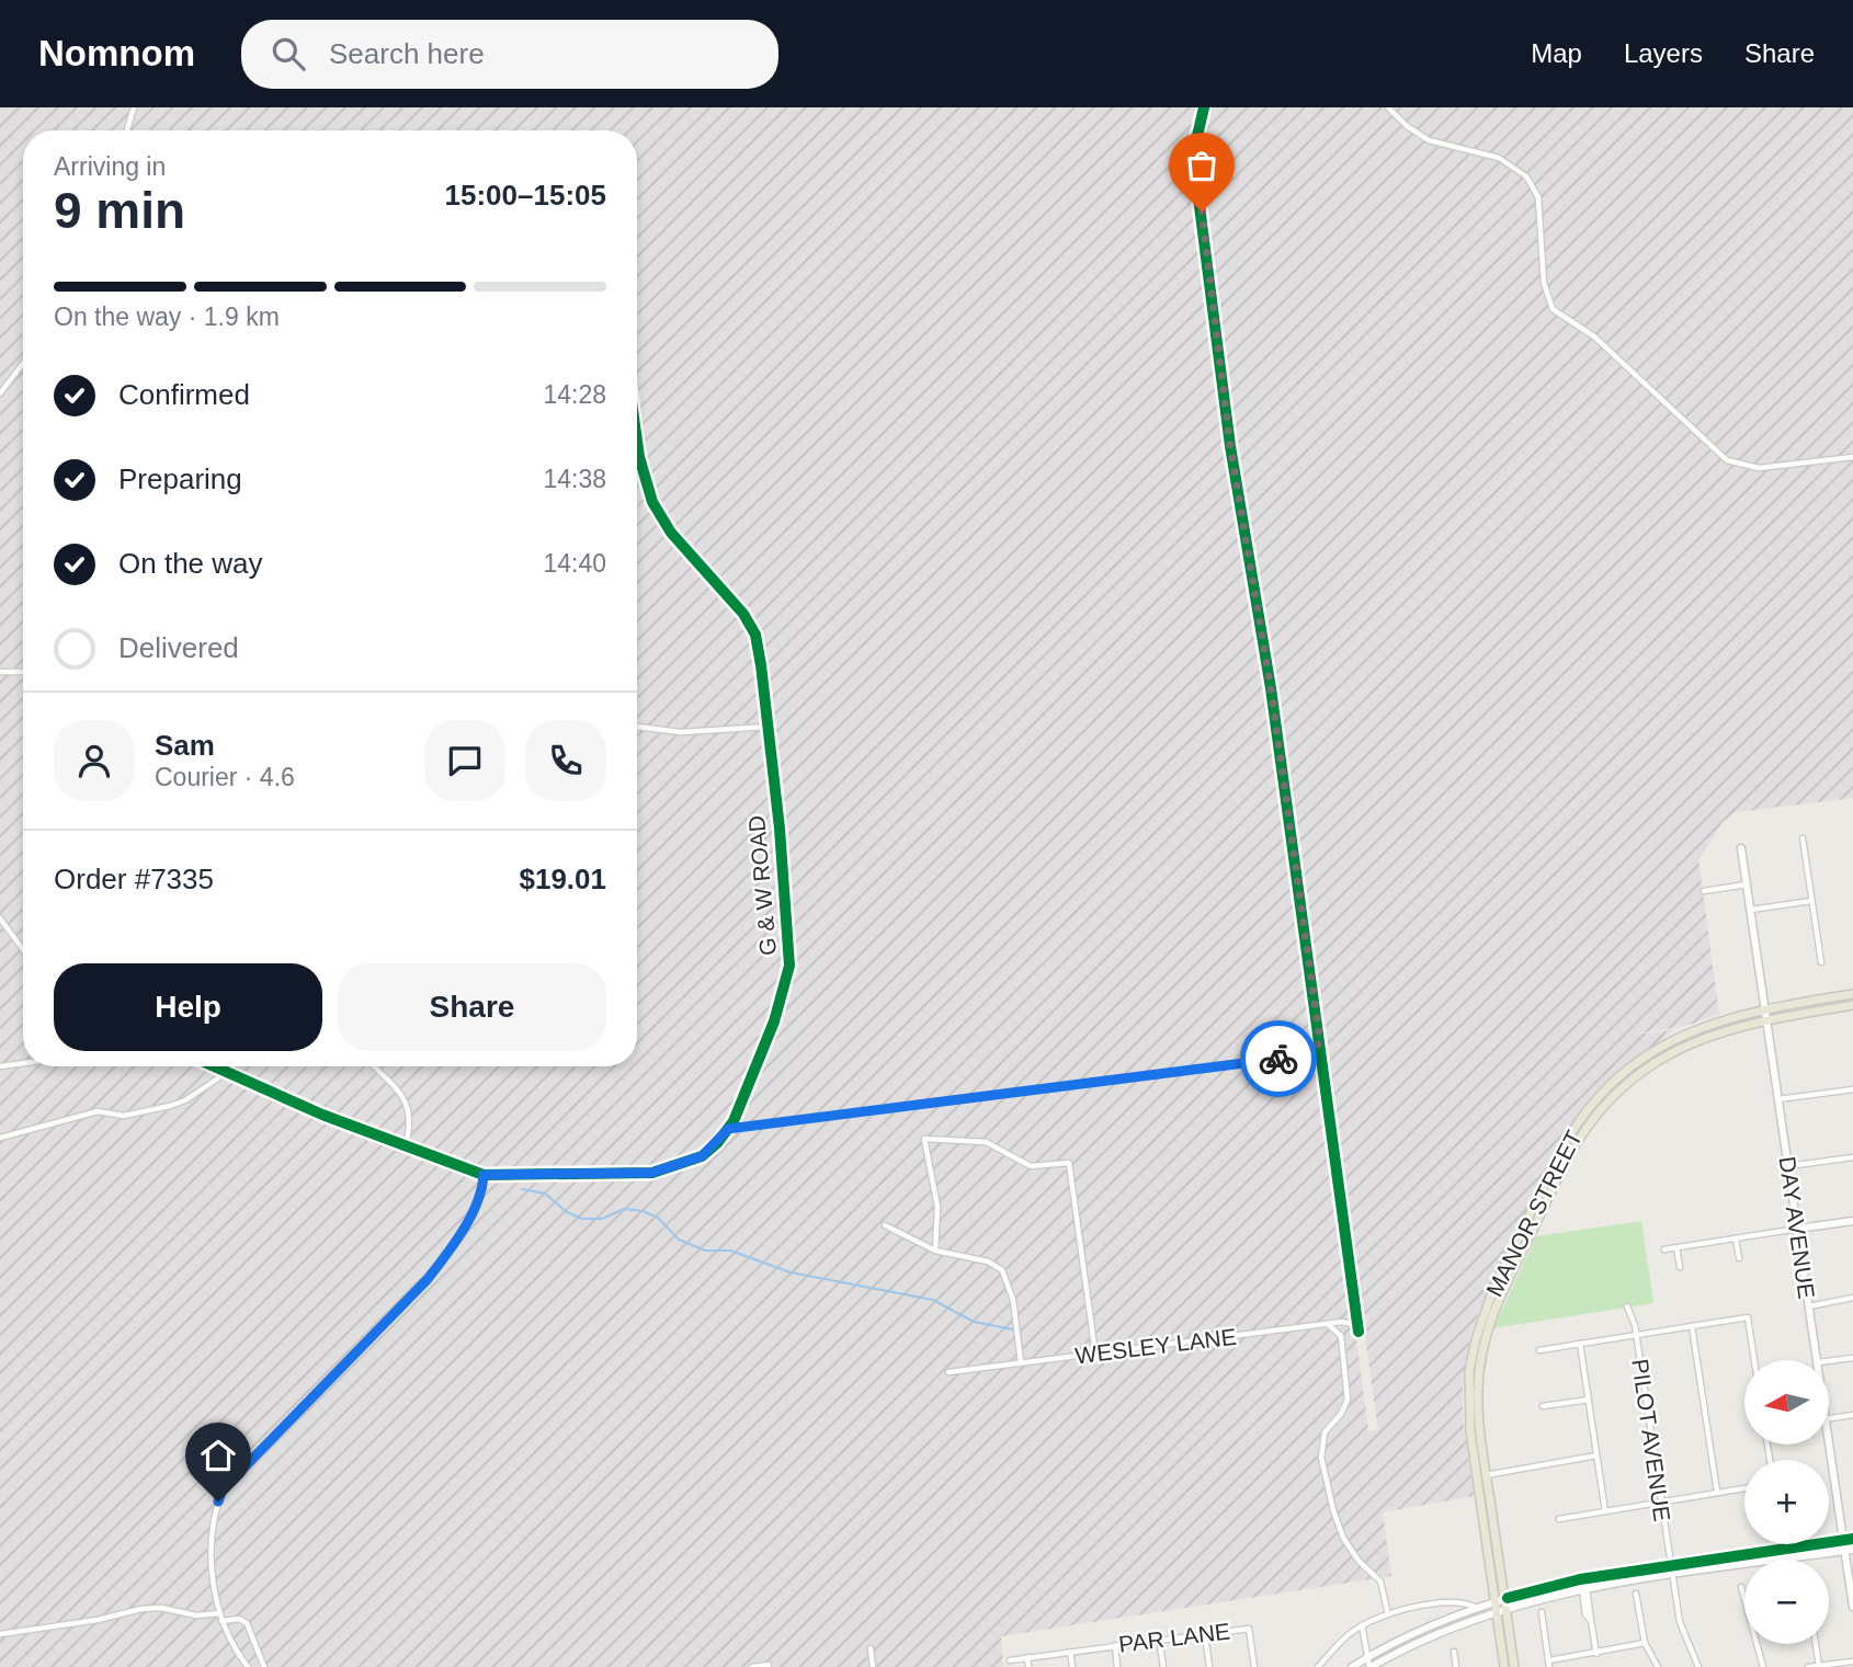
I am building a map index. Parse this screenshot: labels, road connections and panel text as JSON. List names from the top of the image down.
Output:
{
  "streets": {
    "main road": ["MANOR STREET", "DAY AVENUE"],
    "street": [
      "G & W ROAD",
      "WESLEY LANE",
      "PILOT AVENUE",
      "PAR LANE"
    ]
  },
  "crossings": [
    ["MANOR STREET", "DAY AVENUE"]
  ],
  "north": "left",
  "page": {
    "header": "Nomnom",
    "search": "Search here",
    "nav": ["Map", "Layers", "Share"],
    "heading": ["9 min", "Arriving in", "15:00–15:05"],
    "panel": [
      "Sam",
      "Courier · 4.6",
      "Order #7335",
      "$19.01"
    ],
    "bar": "On the way · 1.9 km",
    "list": [
      ["Confirmed", "14:28"],
      ["Preparing", "14:38"],
      ["On the way", "14:40"],
      "Delivered"
    ],
    "buttons": ["Help", "Share"],
    "map_buttons": ["+", "−"]
  }
}
